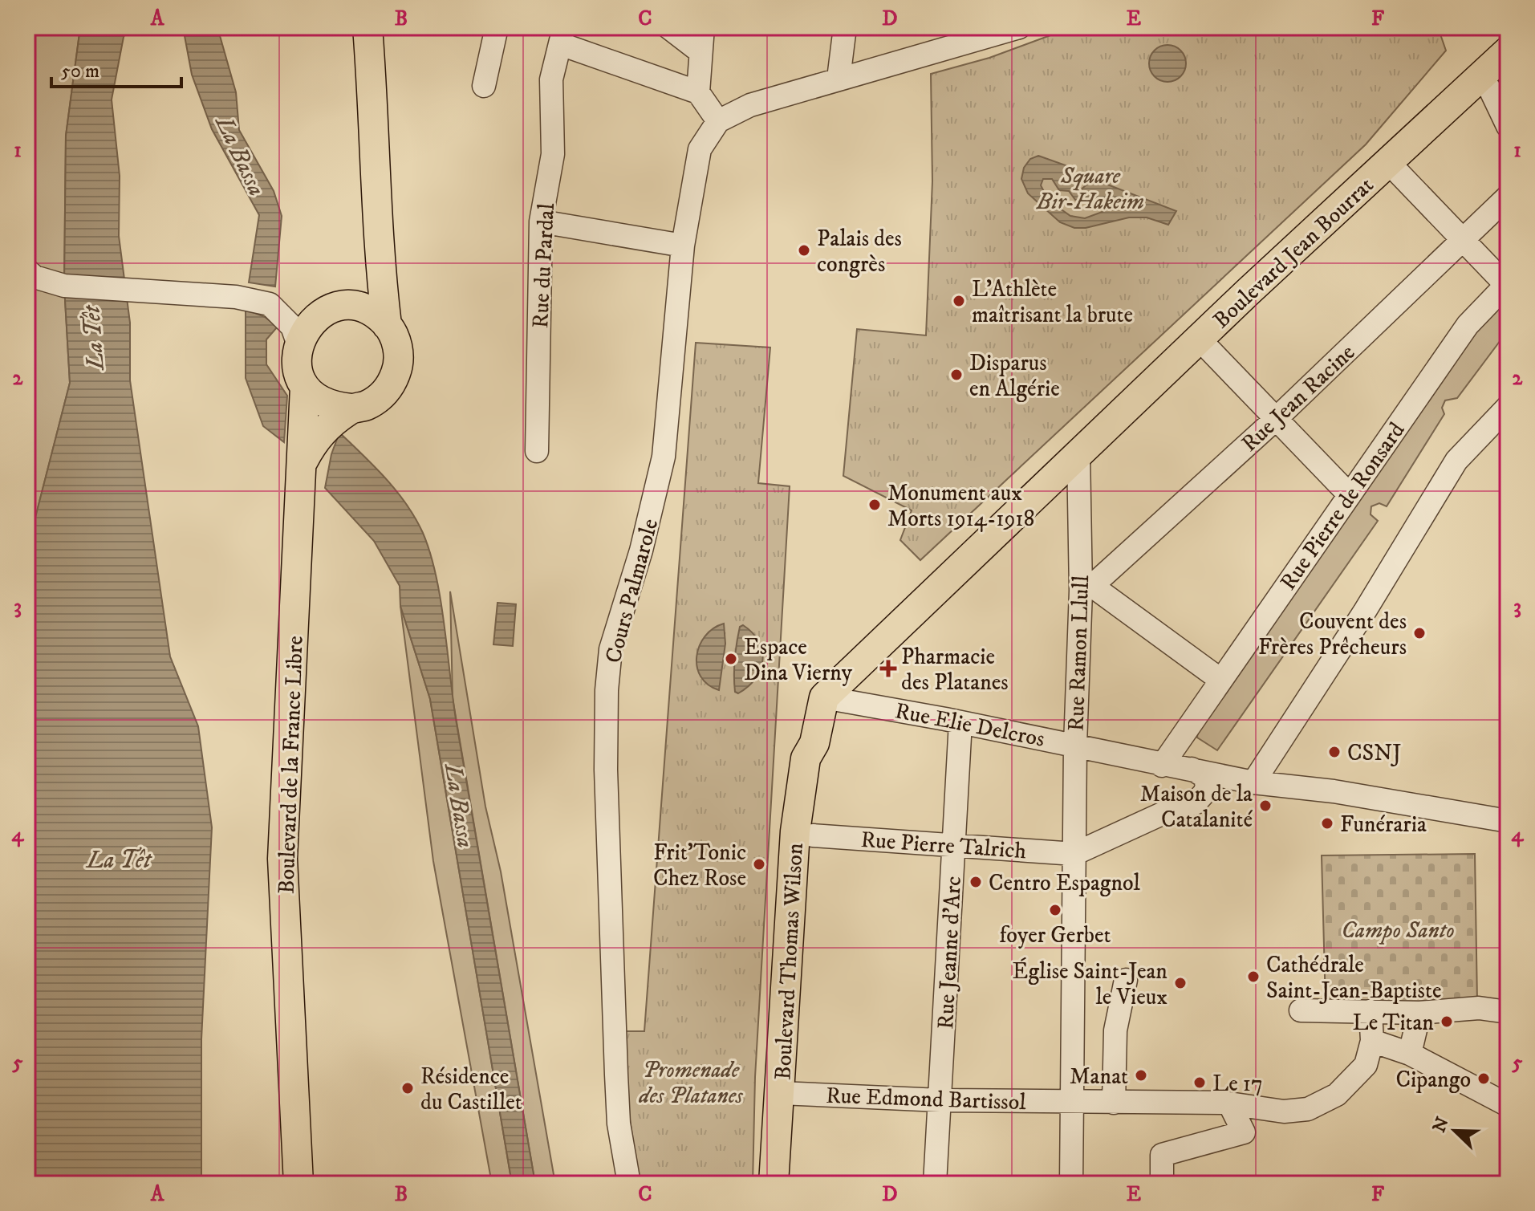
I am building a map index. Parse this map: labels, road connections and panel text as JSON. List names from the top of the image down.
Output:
{
  "streets": {
    "main road": ["Boulevard Jean Bourrat", "Boulevard de la France Libre", "Boulevard Thomas Wilson"],
    "street": [
      "Rue du Pardal",
      "Rue Jean Racine",
      "Rue Pierre de Ronsard",
      "Cours Palmarole",
      "Rue Ramon Llull",
      "Rue Elie Delcros",
      "Rue Pierre Talrich",
      "Rue Jeanne d'Arc",
      "Rue Edmond Bartissol"
    ]
  },
  "crossings": [
    ["Boulevard Jean Bourrat", "Rue Ramon Llull"],
    ["Rue Jean Racine", "Rue Ramon Llull"],
    ["Rue Pierre de Ronsard", "Rue Elie Delcros"],
    ["Rue Ramon Llull", "Rue Elie Delcros"],
    ["Rue Ramon Llull", "Rue Pierre Talrich"],
    ["Rue Ramon Llull", "Rue Edmond Bartissol"],
    ["Rue Elie Delcros", "Rue Jeanne d'Arc"],
    ["Rue Elie Delcros", "Boulevard Thomas Wilson"],
    ["Rue Pierre Talrich", "Rue Jeanne d'Arc"],
    ["Rue Pierre Talrich", "Boulevard Thomas Wilson"],
    ["Rue Jeanne d'Arc", "Rue Edmond Bartissol"],
    ["Boulevard Thomas Wilson", "Rue Edmond Bartissol"]
  ],
  "water": ["La Bassa", "La Têt"],
  "parks": ["Square Bir-Hakeim", "Campo Santo", "Promenade des Platanes"],
  "places": {
    "other": [
      "Palais des congrès",
      "L’Athlète maîtrisant la brute",
      "Disparus en Algérie",
      "Monument aux Morts 1914-1918",
      "Couvent des Frères Prêcheurs",
      "Espace Dina Vierny",
      "CSNJ",
      "Maison de la Catalanité",
      "Funéraria",
      "Frit'Tonic Chez Rose",
      "Centro Espagnol",
      "foyer Gerbet",
      "Cathédrale Saint-Jean-Baptiste",
      "Église Saint-Jean le Vieux",
      "Le Titan",
      "Manat",
      "Cipango",
      "Le 17",
      "Résidence du Castillet"
    ],
    "health": ["Pharmacie des Platanes"]
  },
  "scale_bar": "50 m",
  "north": "top left",
  "grid": {
    "columns": [
      "A",
      "B",
      "C",
      "D",
      "E",
      "F"
    ],
    "rows": [
      "1",
      "2",
      "3",
      "4",
      "5"
    ]
  }
}
